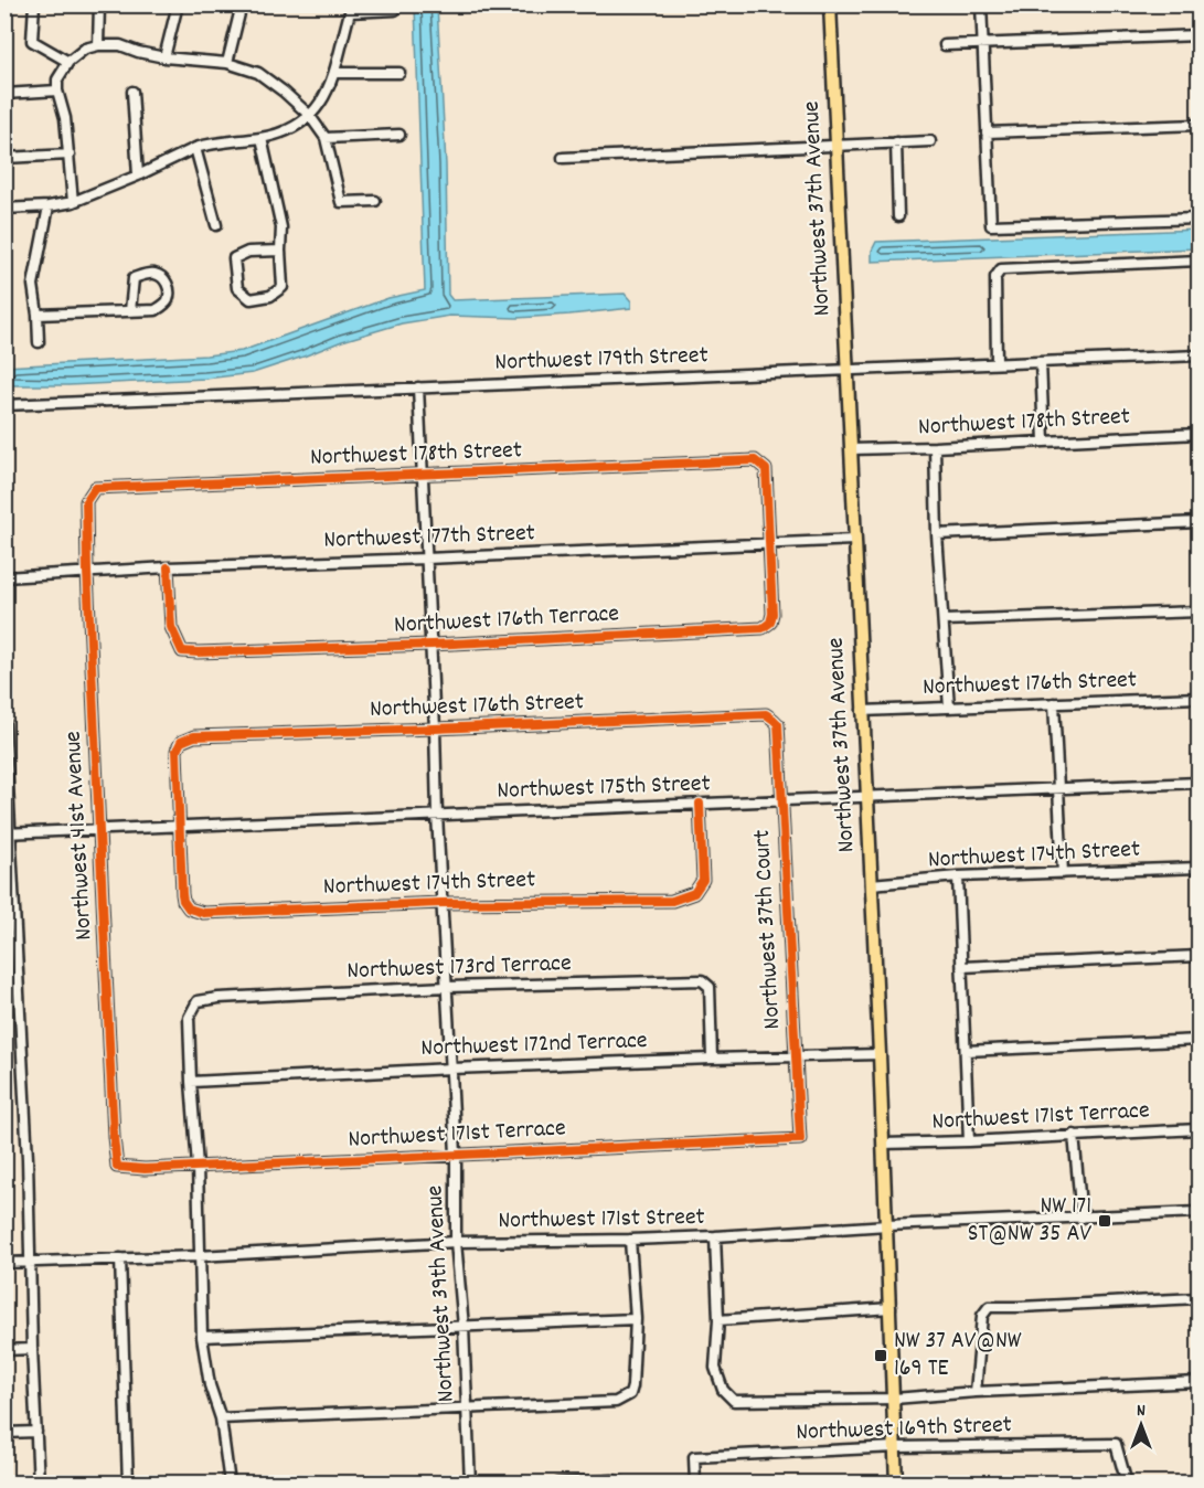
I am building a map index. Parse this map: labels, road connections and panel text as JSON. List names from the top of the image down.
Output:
{
  "streets": {
    "main road": ["Northwest 37th Avenue"],
    "street": [
      "Northwest 179th Street",
      "Northwest 178th Street",
      "Northwest 177th Street",
      "Northwest 176th Terrace",
      "Northwest 176th Street",
      "Northwest 175th Street",
      "Northwest 41st Avenue",
      "Northwest 174th Street",
      "Northwest 37th Court",
      "Northwest 173rd Terrace",
      "Northwest 172nd Terrace",
      "Northwest 171st Terrace",
      "Northwest 171st Street",
      "Northwest 39th Avenue",
      "Northwest 169th Street"
    ]
  },
  "crossings": [
    ["Northwest 37th Avenue", "Northwest 179th Street"],
    ["Northwest 37th Avenue", "Northwest 178th Street"],
    ["Northwest 37th Avenue", "Northwest 177th Street"],
    ["Northwest 37th Avenue", "Northwest 176th Street"],
    ["Northwest 37th Avenue", "Northwest 175th Street"],
    ["Northwest 37th Avenue", "Northwest 174th Street"],
    ["Northwest 37th Avenue", "Northwest 172nd Terrace"],
    ["Northwest 37th Avenue", "Northwest 171st Terrace"],
    ["Northwest 37th Avenue", "Northwest 171st Street"],
    ["Northwest 37th Avenue", "Northwest 169th Street"],
    ["Northwest 179th Street", "Northwest 39th Avenue"],
    ["Northwest 178th Street", "Northwest 177th Street"],
    ["Northwest 178th Street", "Northwest 176th Terrace"],
    ["Northwest 178th Street", "Northwest 41st Avenue"],
    ["Northwest 178th Street", "Northwest 39th Avenue"],
    ["Northwest 177th Street", "Northwest 176th Terrace"],
    ["Northwest 177th Street", "Northwest 41st Avenue"],
    ["Northwest 177th Street", "Northwest 39th Avenue"],
    ["Northwest 176th Terrace", "Northwest 39th Avenue"],
    ["Northwest 176th Street", "Northwest 175th Street"],
    ["Northwest 176th Street", "Northwest 174th Street"],
    ["Northwest 176th Street", "Northwest 37th Court"],
    ["Northwest 176th Street", "Northwest 39th Avenue"],
    ["Northwest 175th Street", "Northwest 41st Avenue"],
    ["Northwest 175th Street", "Northwest 174th Street"],
    ["Northwest 175th Street", "Northwest 37th Court"],
    ["Northwest 175th Street", "Northwest 39th Avenue"],
    ["Northwest 41st Avenue", "Northwest 171st Terrace"],
    ["Northwest 174th Street", "Northwest 39th Avenue"],
    ["Northwest 37th Court", "Northwest 172nd Terrace"],
    ["Northwest 37th Court", "Northwest 171st Terrace"],
    ["Northwest 173rd Terrace", "Northwest 172nd Terrace"],
    ["Northwest 173rd Terrace", "Northwest 39th Avenue"],
    ["Northwest 172nd Terrace", "Northwest 39th Avenue"],
    ["Northwest 171st Terrace", "Northwest 39th Avenue"],
    ["Northwest 171st Street", "Northwest 39th Avenue"]
  ],
  "places": {
    "transit": ["NW 171 ST@NW 35 AV", "NW 37 AV@NW 169 TE"]
  },
  "north": "top"
}
